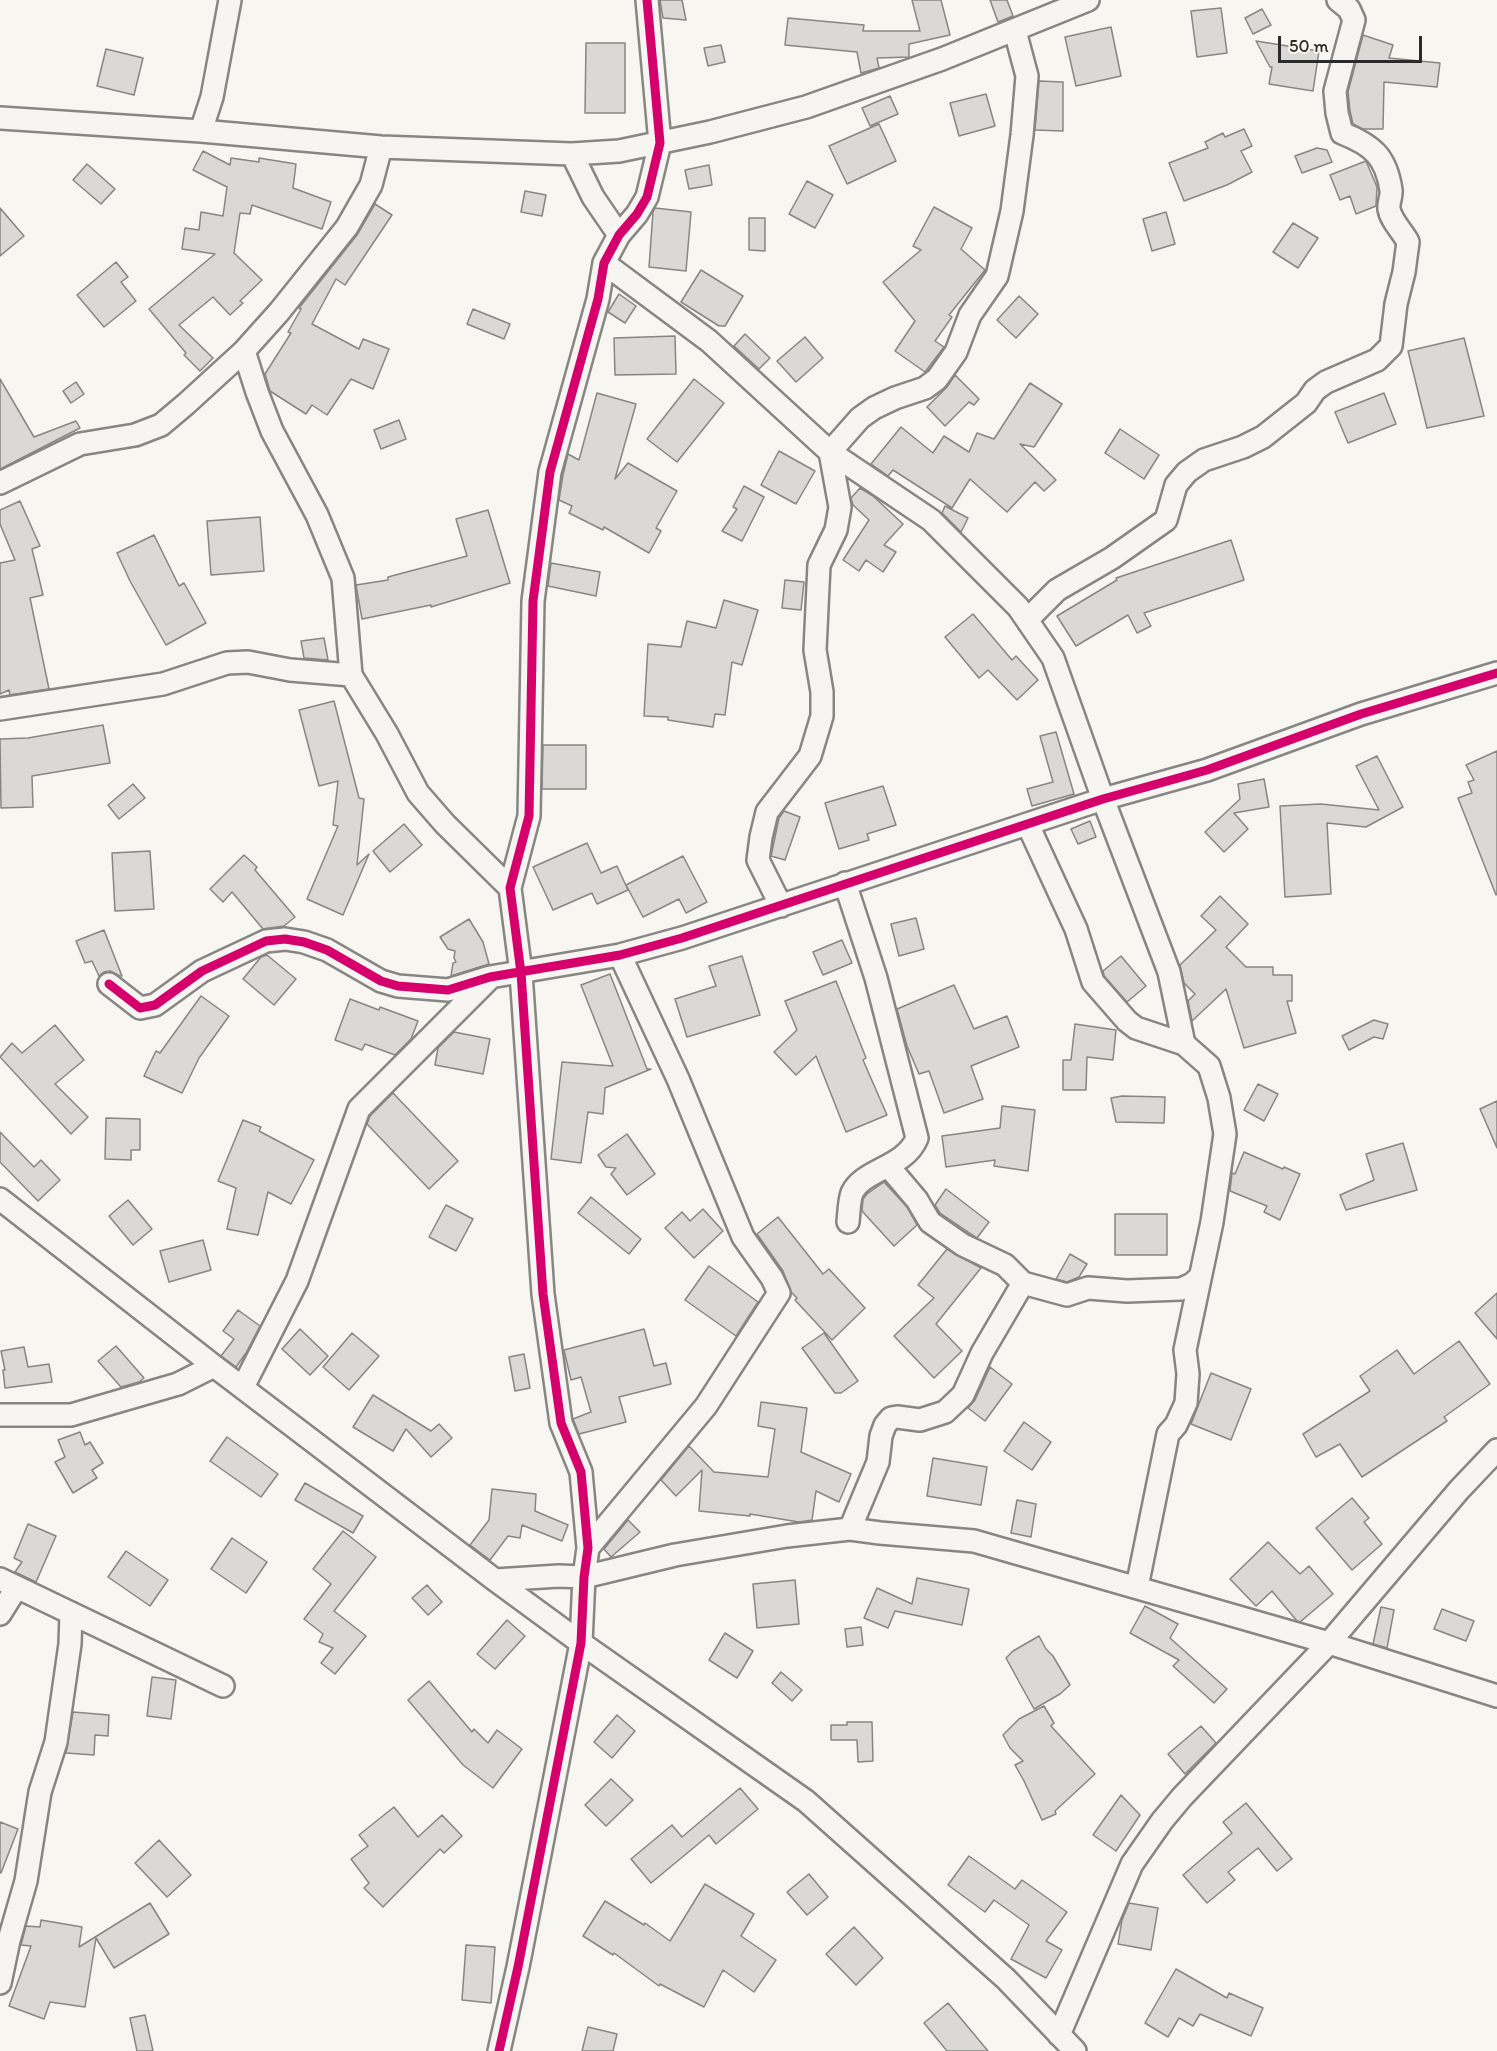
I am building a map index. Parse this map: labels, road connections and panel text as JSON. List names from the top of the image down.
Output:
{
  "scale_bar": "50 m"
}
